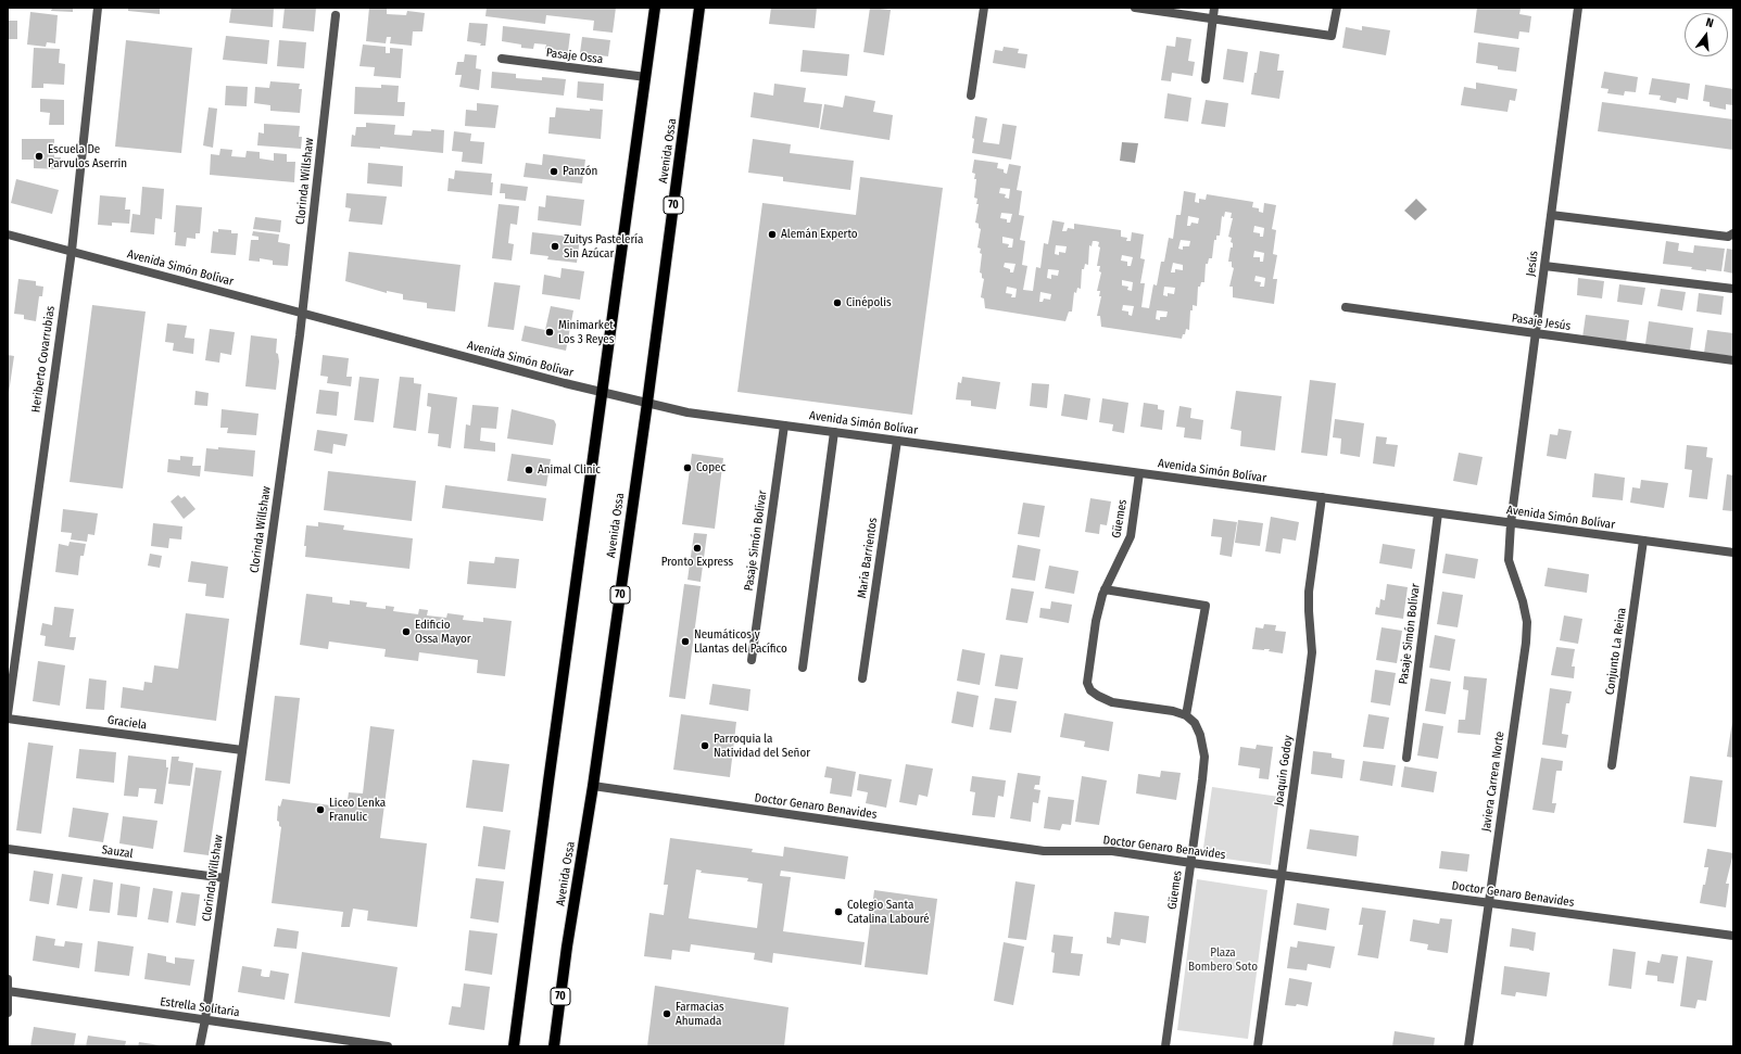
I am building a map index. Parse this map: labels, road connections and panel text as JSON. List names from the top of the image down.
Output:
{
  "streets": {
    "main road": ["Avenida Ossa", "70"],
    "street": [
      "Pasaje Ossa",
      "Clorinda Willshaw",
      "Jesús",
      "Avenida Simón Bolívar",
      "Pasaje Jesús",
      "Heriberto Covarrubias",
      "Güemes",
      "Pasaje Simón Bolívar",
      "María Barrientos",
      "Conjunto La Reina",
      "Graciela",
      "Joaquín Godoy",
      "Javiera Carrera Norte",
      "Doctor Genaro Benavides",
      "Sauzal",
      "Estrella Solitaria"
    ]
  },
  "crossings": [
    ["Avenida Ossa", "Avenida Simón Bolívar"],
    ["Avenida Ossa", "Doctor Genaro Benavides"],
    ["Clorinda Willshaw", "Avenida Simón Bolívar"],
    ["Clorinda Willshaw", "Graciela"],
    ["Clorinda Willshaw", "Sauzal"],
    ["Clorinda Willshaw", "Estrella Solitaria"],
    ["Jesús", "Avenida Simón Bolívar"],
    ["Jesús", "Pasaje Jesús"],
    ["Jesús", "Javiera Carrera Norte"],
    ["Avenida Simón Bolívar", "Heriberto Covarrubias"],
    ["Avenida Simón Bolívar", "Güemes"],
    ["Avenida Simón Bolívar", "Pasaje Simón Bolívar"],
    ["Avenida Simón Bolívar", "María Barrientos"],
    ["Avenida Simón Bolívar", "Conjunto La Reina"],
    ["Avenida Simón Bolívar", "Joaquín Godoy"],
    ["Avenida Simón Bolívar", "Javiera Carrera Norte"],
    ["Güemes", "Doctor Genaro Benavides"],
    ["Joaquín Godoy", "Doctor Genaro Benavides"],
    ["Javiera Carrera Norte", "Doctor Genaro Benavides"]
  ],
  "parks": ["Plaza Bombero Soto"],
  "places": [
    "Escuela De Parvulos Aserrin",
    "Panzón",
    "Alemán Experto",
    "Zuitys Pastelería Sin Azúcar",
    "Cinépolis",
    "Minimarket Los 3 Reyes",
    "Copec",
    "Animal Clinic",
    "Pronto Express",
    "Edificio Ossa Mayor",
    "Neumáticos y Llantas del Pacífico",
    "Parroquia la Natividad del Señor",
    "Liceo Lenka Franulic",
    "Colegio Santa Catalina Labouré",
    "Farmacias Ahumada"
  ],
  "north": "top"
}
